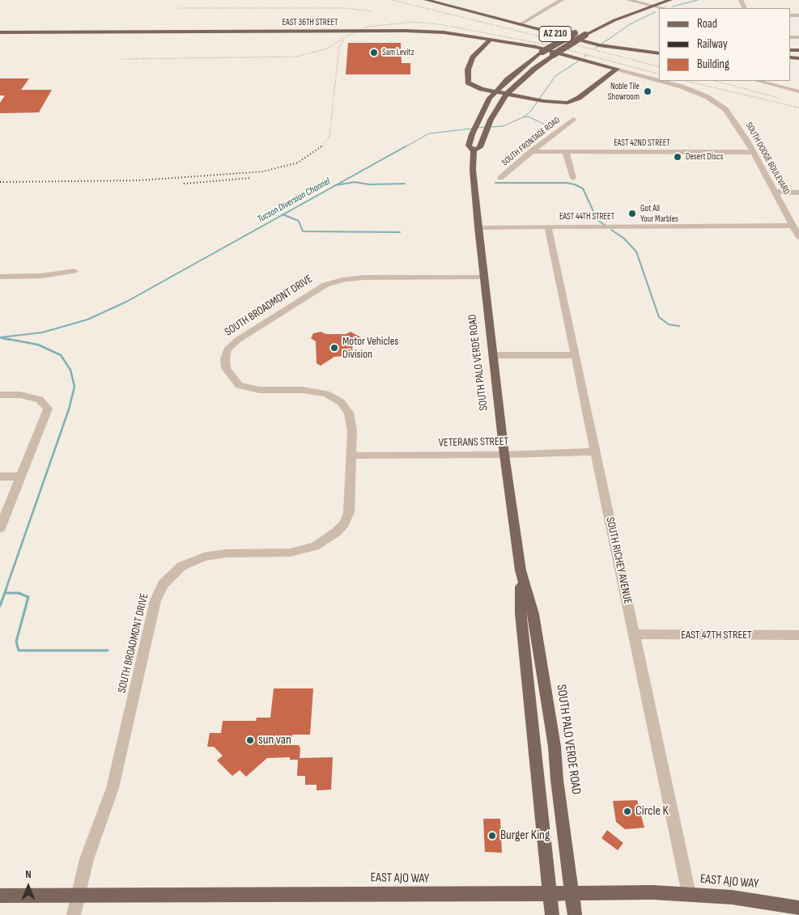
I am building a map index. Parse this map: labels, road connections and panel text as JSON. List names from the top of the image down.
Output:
{
  "streets": {
    "main road": [
      "EAST 36TH STREET",
      "AZ 210",
      "SOUTH PALO VERDE ROAD",
      "EAST AJO WAY"
    ],
    "street": [
      "SOUTH FRONTAGE ROAD",
      "EAST 42ND STREET",
      "SOUTH DODGE BOULEVARD",
      "EAST 44TH STREET",
      "SOUTH BROADMONT DRIVE",
      "VETERANS STREET",
      "SOUTH RICHEY AVENUE",
      "EAST 47TH STREET"
    ]
  },
  "crossings": [
    ["EAST 36TH STREET", "SOUTH DODGE BOULEVARD"],
    ["SOUTH FRONTAGE ROAD", "EAST 42ND STREET"],
    ["EAST 42ND STREET", "SOUTH DODGE BOULEVARD"],
    ["SOUTH DODGE BOULEVARD", "EAST 44TH STREET"],
    ["EAST 44TH STREET", "SOUTH PALO VERDE ROAD"],
    ["EAST 44TH STREET", "SOUTH RICHEY AVENUE"],
    ["SOUTH BROADMONT DRIVE", "SOUTH PALO VERDE ROAD"],
    ["SOUTH BROADMONT DRIVE", "VETERANS STREET"],
    ["SOUTH BROADMONT DRIVE", "EAST AJO WAY"],
    ["SOUTH PALO VERDE ROAD", "VETERANS STREET"],
    ["SOUTH PALO VERDE ROAD", "EAST AJO WAY"],
    ["VETERANS STREET", "SOUTH RICHEY AVENUE"],
    ["SOUTH RICHEY AVENUE", "EAST 47TH STREET"],
    ["SOUTH RICHEY AVENUE", "EAST AJO WAY"]
  ],
  "water": ["Tucson Diversion Channel"],
  "places": [
    "Sam Levitz",
    "Noble Tile Showroom",
    "Desert Discs",
    "Got All Your Marbles",
    "Motor Vehicles Division",
    "sun van",
    "Circle K",
    "Burger King"
  ],
  "legend": ["Road", "Railway", "Building"],
  "north": "top"
}
